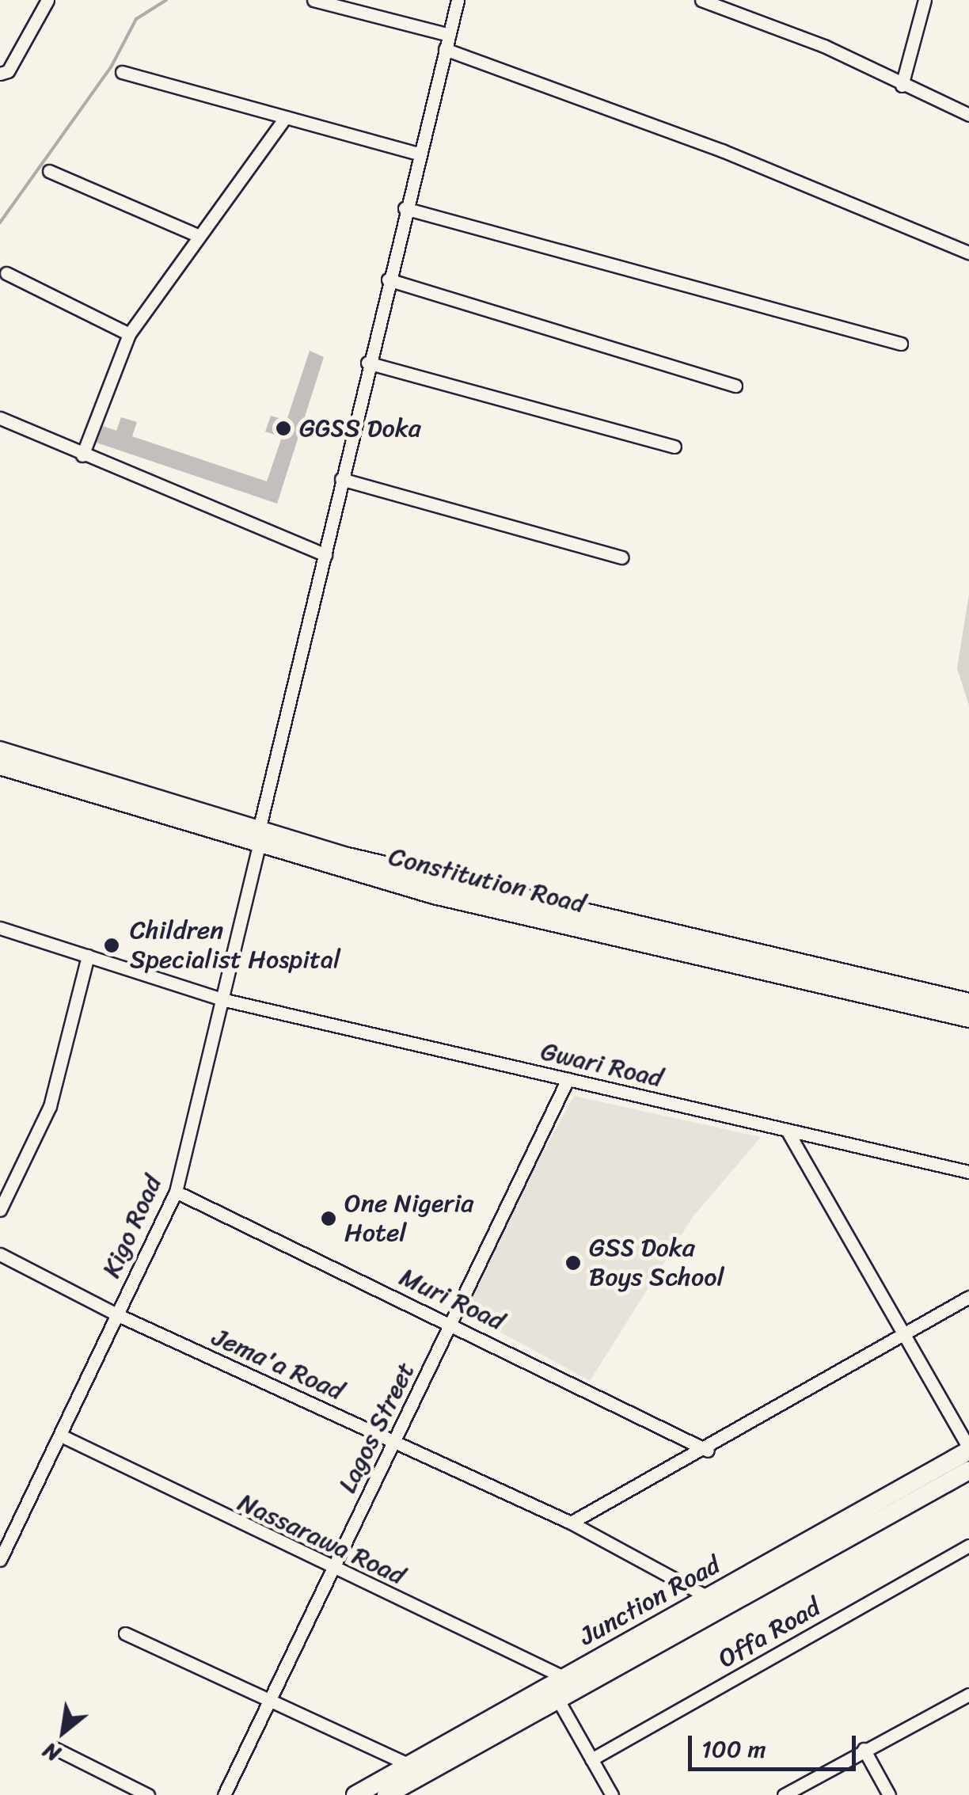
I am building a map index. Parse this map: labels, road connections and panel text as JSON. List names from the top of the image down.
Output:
{
  "streets": {
    "main road": ["Constitution Road", "Junction Road"],
    "street": [
      "Gwari Road",
      "Kigo Road",
      "Muri Road",
      "Jema'a Road",
      "Lagos Street",
      "Nassarawa Road",
      "Offa Road"
    ]
  },
  "crossings": [
    ["Constitution Road", "Kigo Road"],
    ["Gwari Road", "Kigo Road"],
    ["Gwari Road", "Lagos Street"],
    ["Kigo Road", "Muri Road"],
    ["Kigo Road", "Jema'a Road"],
    ["Kigo Road", "Nassarawa Road"],
    ["Muri Road", "Lagos Street"],
    ["Jema'a Road", "Lagos Street"],
    ["Jema'a Road", "Junction Road"],
    ["Lagos Street", "Nassarawa Road"],
    ["Nassarawa Road", "Junction Road"]
  ],
  "places": [
    "GGSS Doka",
    "Children Specialist Hospital",
    "One Nigeria Hotel",
    "GSS Doka Boys School"
  ],
  "scale_bar": "100 m",
  "north": "bottom left"
}
